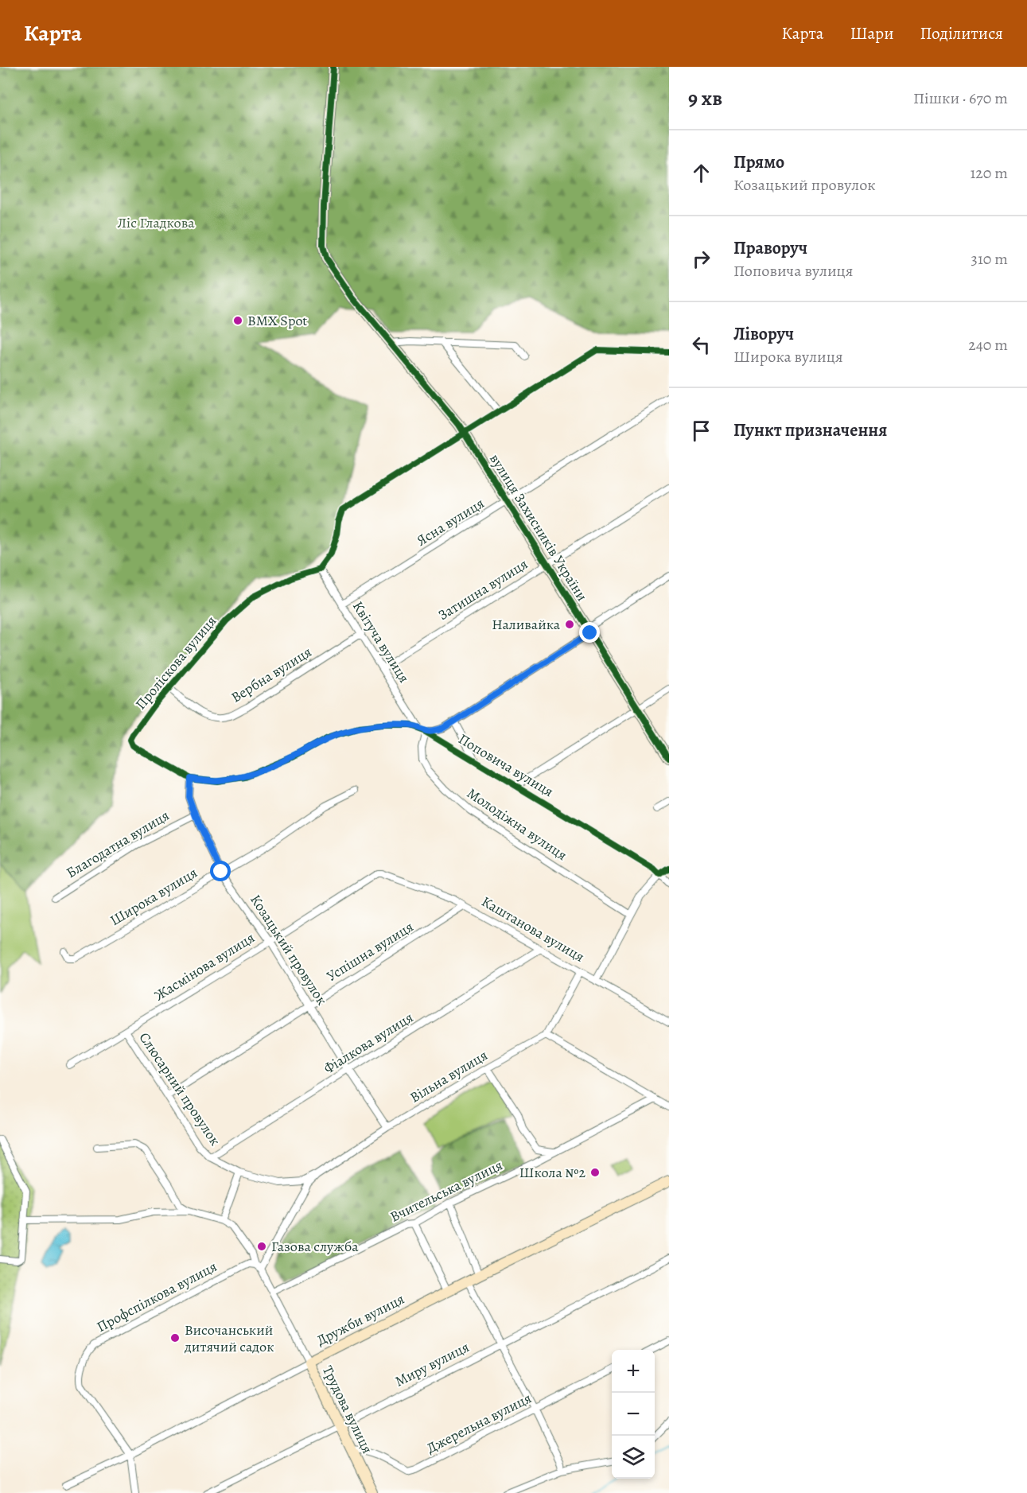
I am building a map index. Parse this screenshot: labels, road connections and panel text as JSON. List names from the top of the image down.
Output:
{
  "streets": {
    "street": [
      "Ясна вулиця",
      "вулиця Захисників України",
      "Затишна вулиця",
      "Квітуча вулиця",
      "Проліскова вулиця",
      "Вербна вулиця",
      "Поповича вулиця",
      "Молодіжна вулиця",
      "Благодатна вулиця",
      "Широка вулиця",
      "Каштанова вулиця",
      "Козацький провулок",
      "Успішна вулиця",
      "Жасмінова вулиця",
      "Фіалкова вулиця",
      "Вільна вулиця",
      "Слюсарний провулок",
      "Вчительська вулиця",
      "Профспілкова вулиця",
      "Дружби вулиця",
      "Миру вулиця",
      "Трудова вулиця",
      "Джерельна вулиця"
    ]
  },
  "crossings": [
    ["Ясна вулиця", "вулиця Захисників України"],
    ["Ясна вулиця", "Квітуча вулиця"],
    ["вулиця Захисників України", "Затишна вулиця"],
    ["Затишна вулиця", "Квітуча вулиця"],
    ["Квітуча вулиця", "Проліскова вулиця"],
    ["Квітуча вулиця", "Вербна вулиця"],
    ["Квітуча вулиця", "Поповича вулиця"],
    ["Квітуча вулиця", "Молодіжна вулиця"],
    ["Проліскова вулиця", "Вербна вулиця"],
    ["Проліскова вулиця", "Поповича вулиця"],
    ["Поповича вулиця", "Молодіжна вулиця"],
    ["Поповича вулиця", "Козацький провулок"],
    ["Благодатна вулиця", "Козацький провулок"],
    ["Широка вулиця", "Козацький провулок"],
    ["Каштанова вулиця", "Успішна вулиця"],
    ["Каштанова вулиця", "Жасмінова вулиця"],
    ["Каштанова вулиця", "Фіалкова вулиця"],
    ["Козацький провулок", "Успішна вулиця"],
    ["Козацький провулок", "Жасмінова вулиця"],
    ["Козацький провулок", "Фіалкова вулиця"],
    ["Козацький провулок", "Вільна вулиця"],
    ["Успішна вулиця", "Слюсарний провулок"],
    ["Жасмінова вулиця", "Слюсарний провулок"],
    ["Фіалкова вулиця", "Слюсарний провулок"],
    ["Вільна вулиця", "Слюсарний провулок"],
    ["Вільна вулиця", "Профспілкова вулиця"],
    ["Вільна вулиця", "Трудова вулиця"],
    ["Вчительська вулиця", "Трудова вулиця"],
    ["Профспілкова вулиця", "Дружби вулиця"],
    ["Профспілкова вулиця", "Трудова вулиця"],
    ["Дружби вулиця", "Трудова вулиця"],
    ["Миру вулиця", "Трудова вулиця"],
    ["Трудова вулиця", "Джерельна вулиця"]
  ],
  "parks": ["Ліс Гладкова"],
  "places": [
    "BMX Spot",
    "Наливайка",
    "Школа №2",
    "Газова служба",
    "Височанський дитячий садок"
  ],
  "page": {
    "header": "Карта",
    "nav": ["Карта", "Шари", "Поділитися"],
    "heading": ["9 хв", "Пішки · 670 m"],
    "list": [
      ["Прямо", "Козацький провулок", "120 m"],
      ["Праворуч", "Поповича вулиця", "310 m"],
      ["Ліворуч", "Широка вулиця", "240 m"],
      "Пункт призначення"
    ],
    "map_buttons": ["+", "−"]
  }
}
